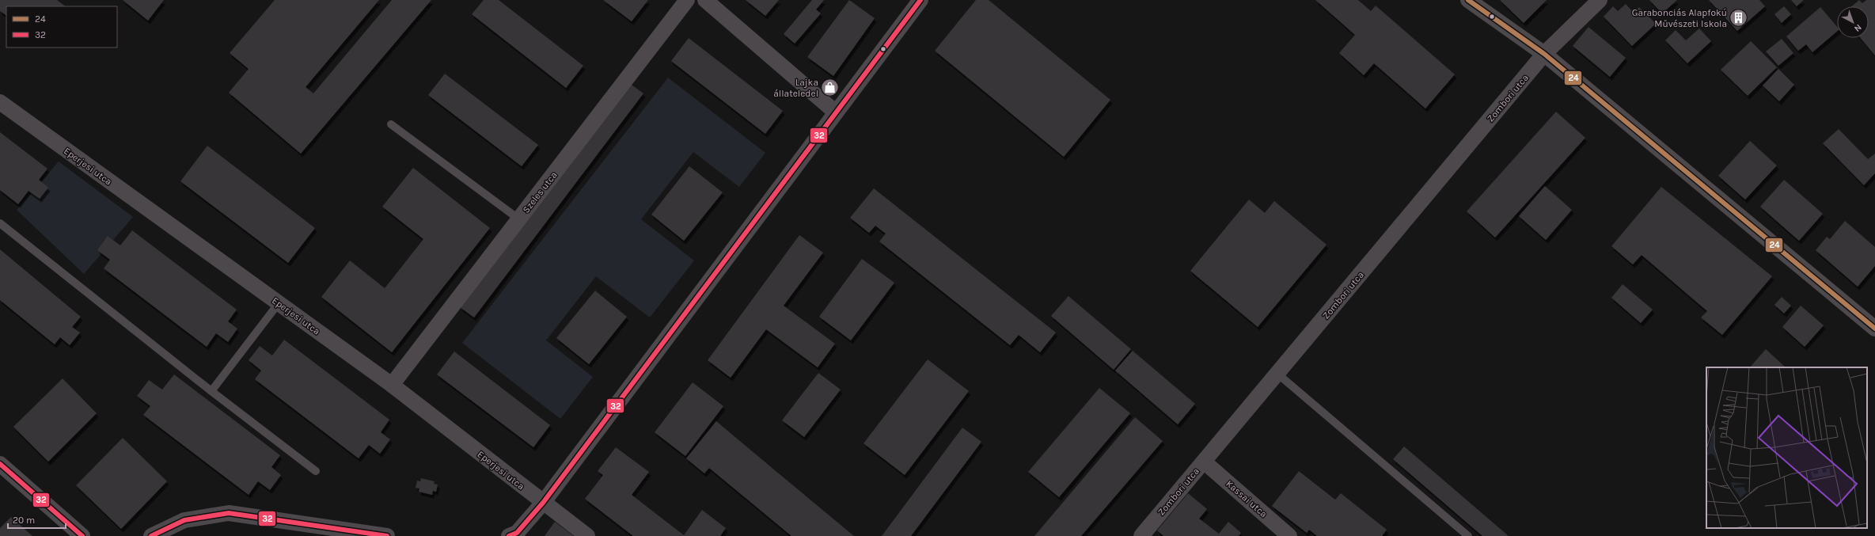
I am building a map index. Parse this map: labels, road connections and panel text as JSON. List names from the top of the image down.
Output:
{
  "streets": {
    "street": [
      "Zombori utca",
      "Eperjesi utca",
      "Szeles utca",
      "Kassai utca"
    ]
  },
  "crossings": [
    ["Zombori utca", "Kassai utca"],
    ["Eperjesi utca", "Szeles utca"]
  ],
  "places": {
    "building": ["Garabonciás Alapfokú Művészeti Iskola"],
    "shop": ["Lajka állateledel"]
  },
  "lines": ["transit line 24", "transit line 32"],
  "legend": ["24", "32"],
  "scale_bar": "20 m",
  "north": "bottom right"
}
